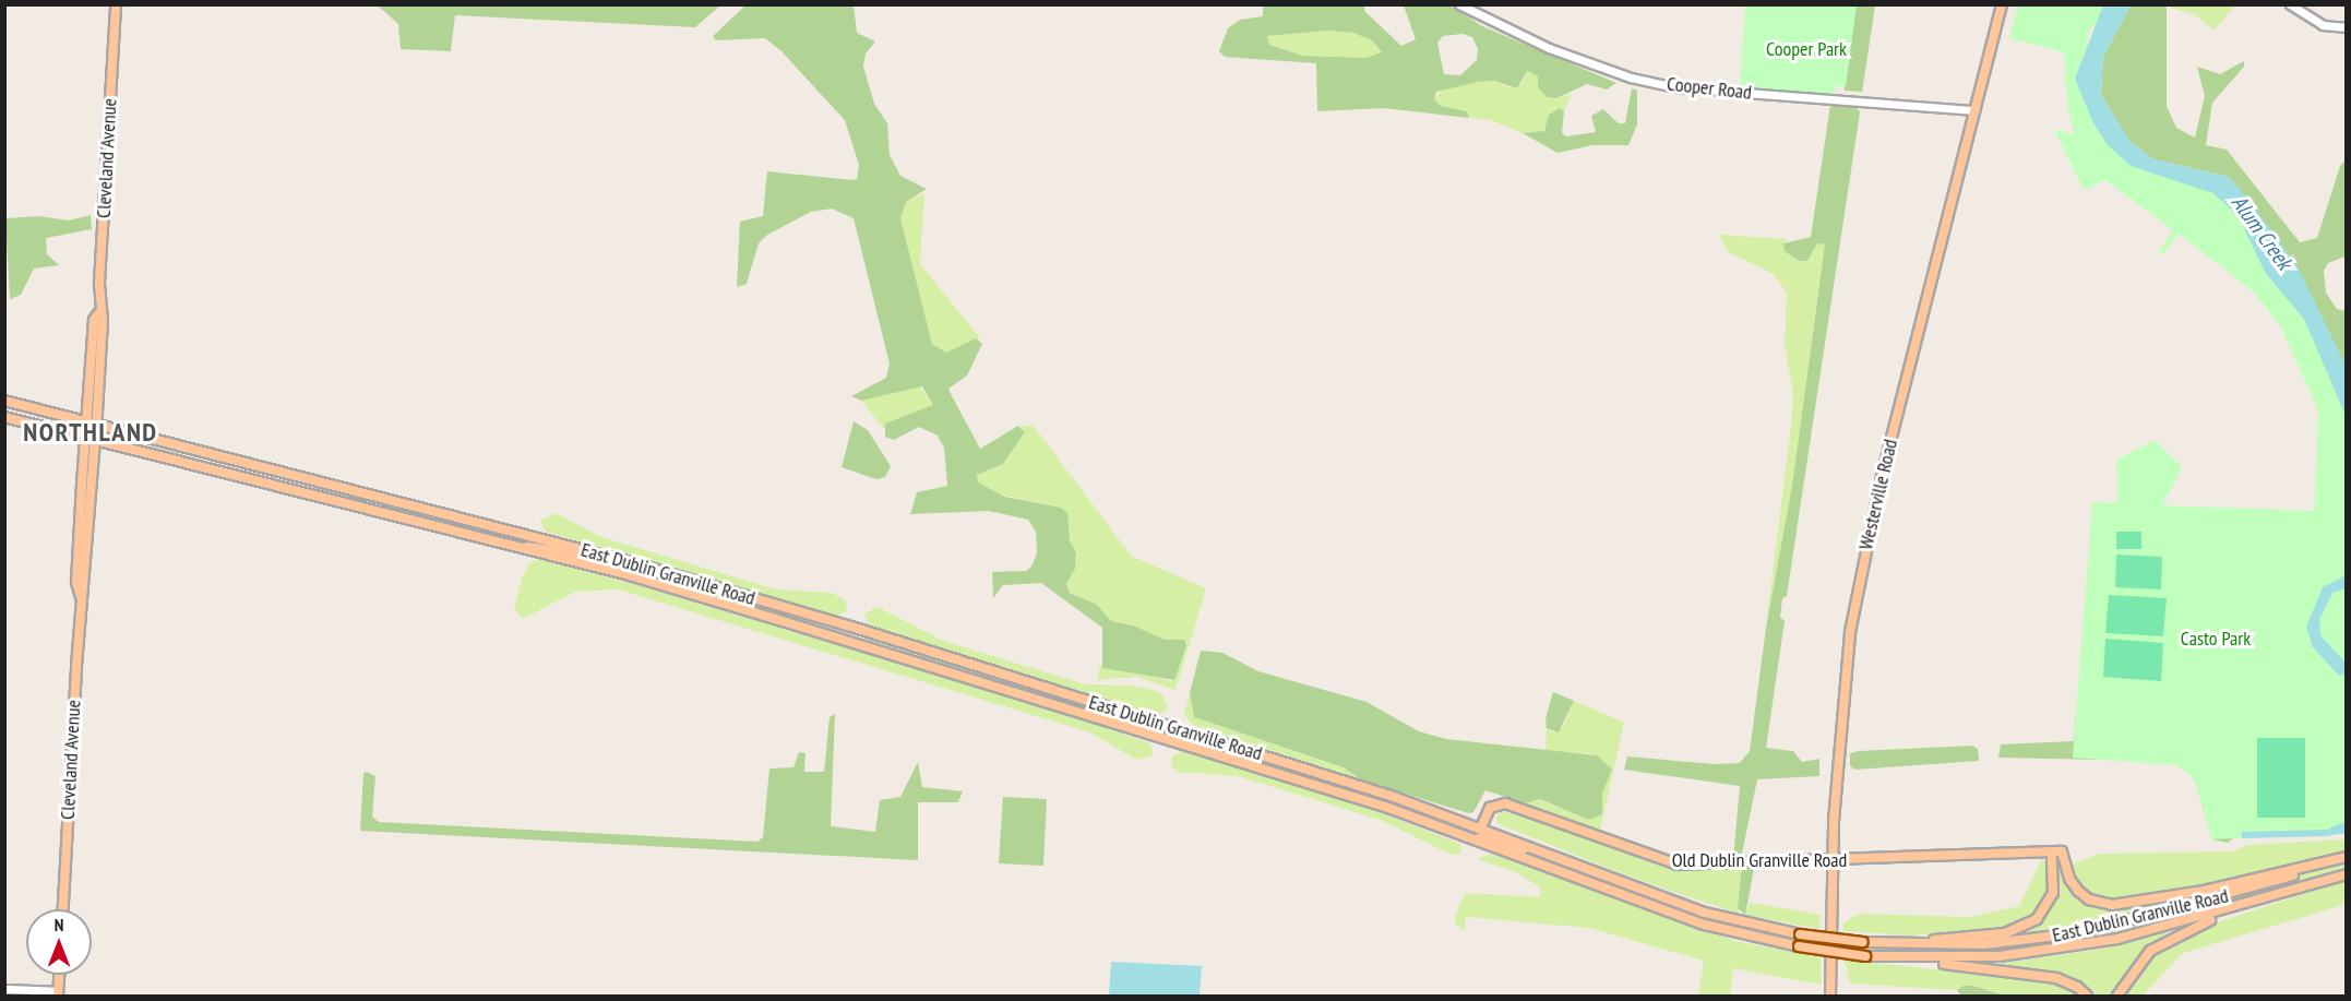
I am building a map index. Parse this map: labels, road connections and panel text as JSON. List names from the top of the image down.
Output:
{
  "streets": {
    "main road": [
      "Cleveland Avenue",
      "Westerville Road",
      "East Dublin Granville Road",
      "Old Dublin Granville Road"
    ],
    "street": ["Cooper Road"]
  },
  "crossings": [
    ["Cooper Road", "Westerville Road"],
    ["Cleveland Avenue", "East Dublin Granville Road"],
    ["Westerville Road", "Old Dublin Granville Road"],
    ["East Dublin Granville Road", "Old Dublin Granville Road"]
  ],
  "districts": ["NORTHLAND"],
  "water": ["Alum Creek"],
  "parks": ["Cooper Park", "Casto Park"],
  "north": "top"
}
